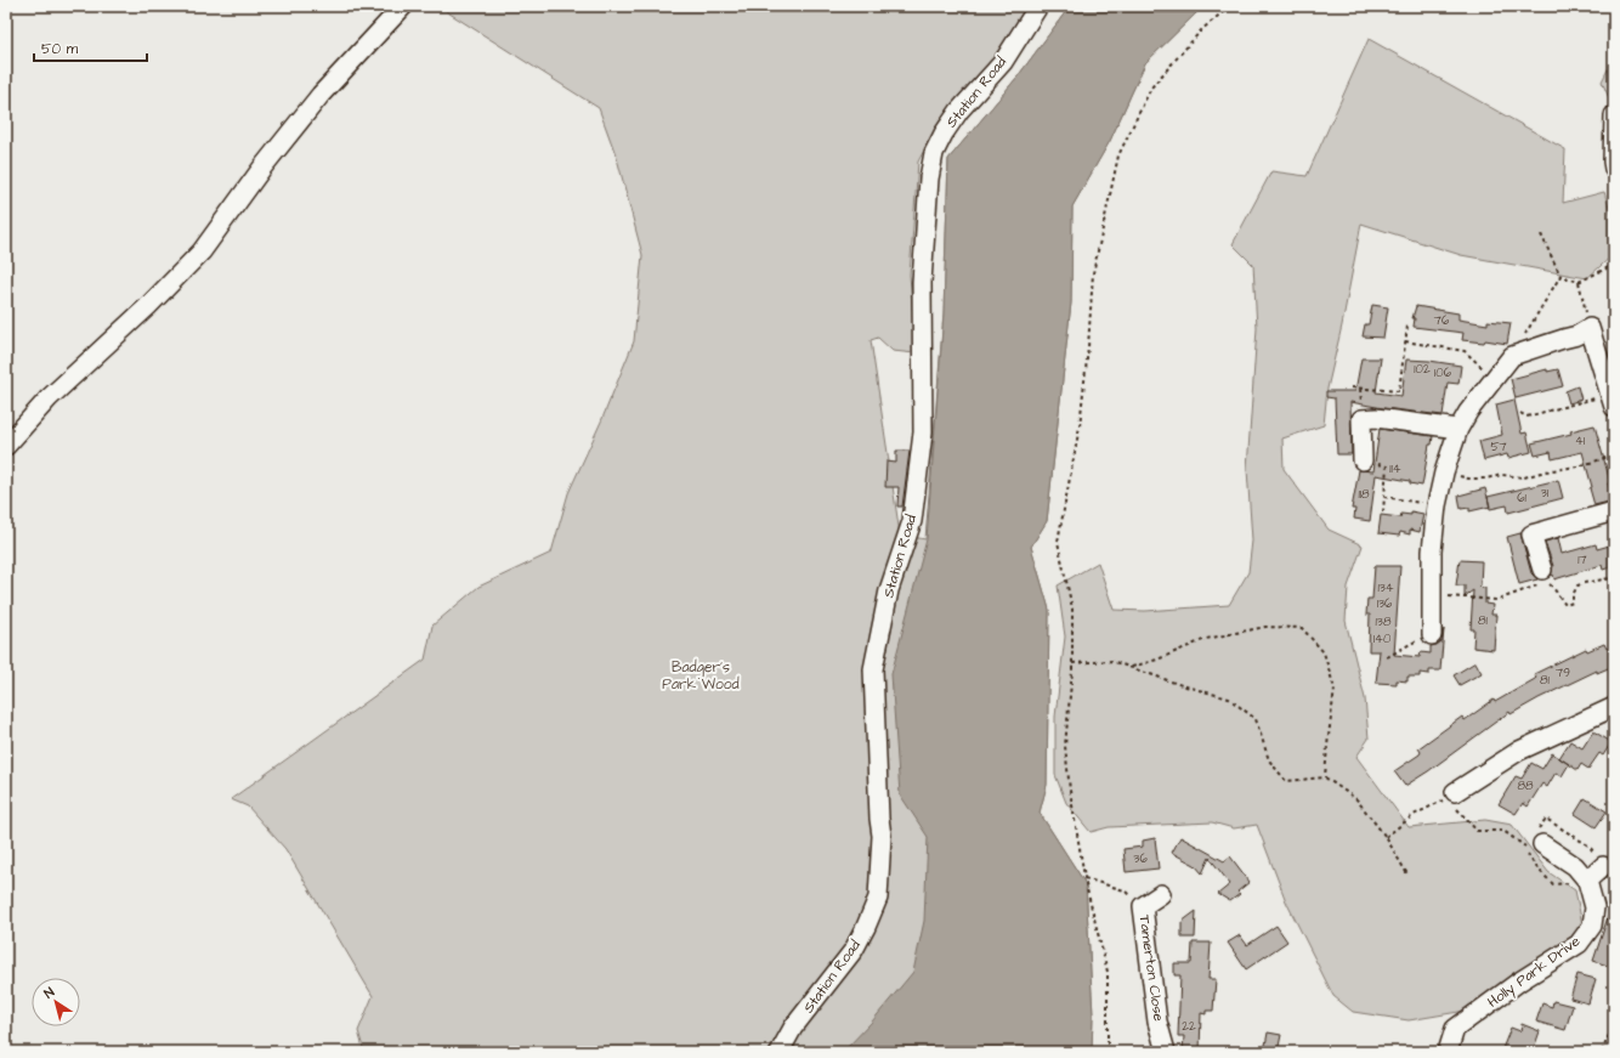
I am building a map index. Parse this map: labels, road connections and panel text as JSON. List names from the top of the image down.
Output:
{
  "streets": {
    "street": ["Station Road", "Tamerton Close", "Holly Park Drive"]
  },
  "parks": ["Badger's Park Wood"],
  "house_numbers": [
    "76",
    "102",
    "106",
    "41",
    "57",
    "114",
    "31",
    "118",
    "61",
    "17",
    "134",
    "136",
    "81",
    "138",
    "140",
    "79",
    "81",
    "88",
    "36",
    "22"
  ],
  "scale_bar": "50 m",
  "north": "top left"
}
